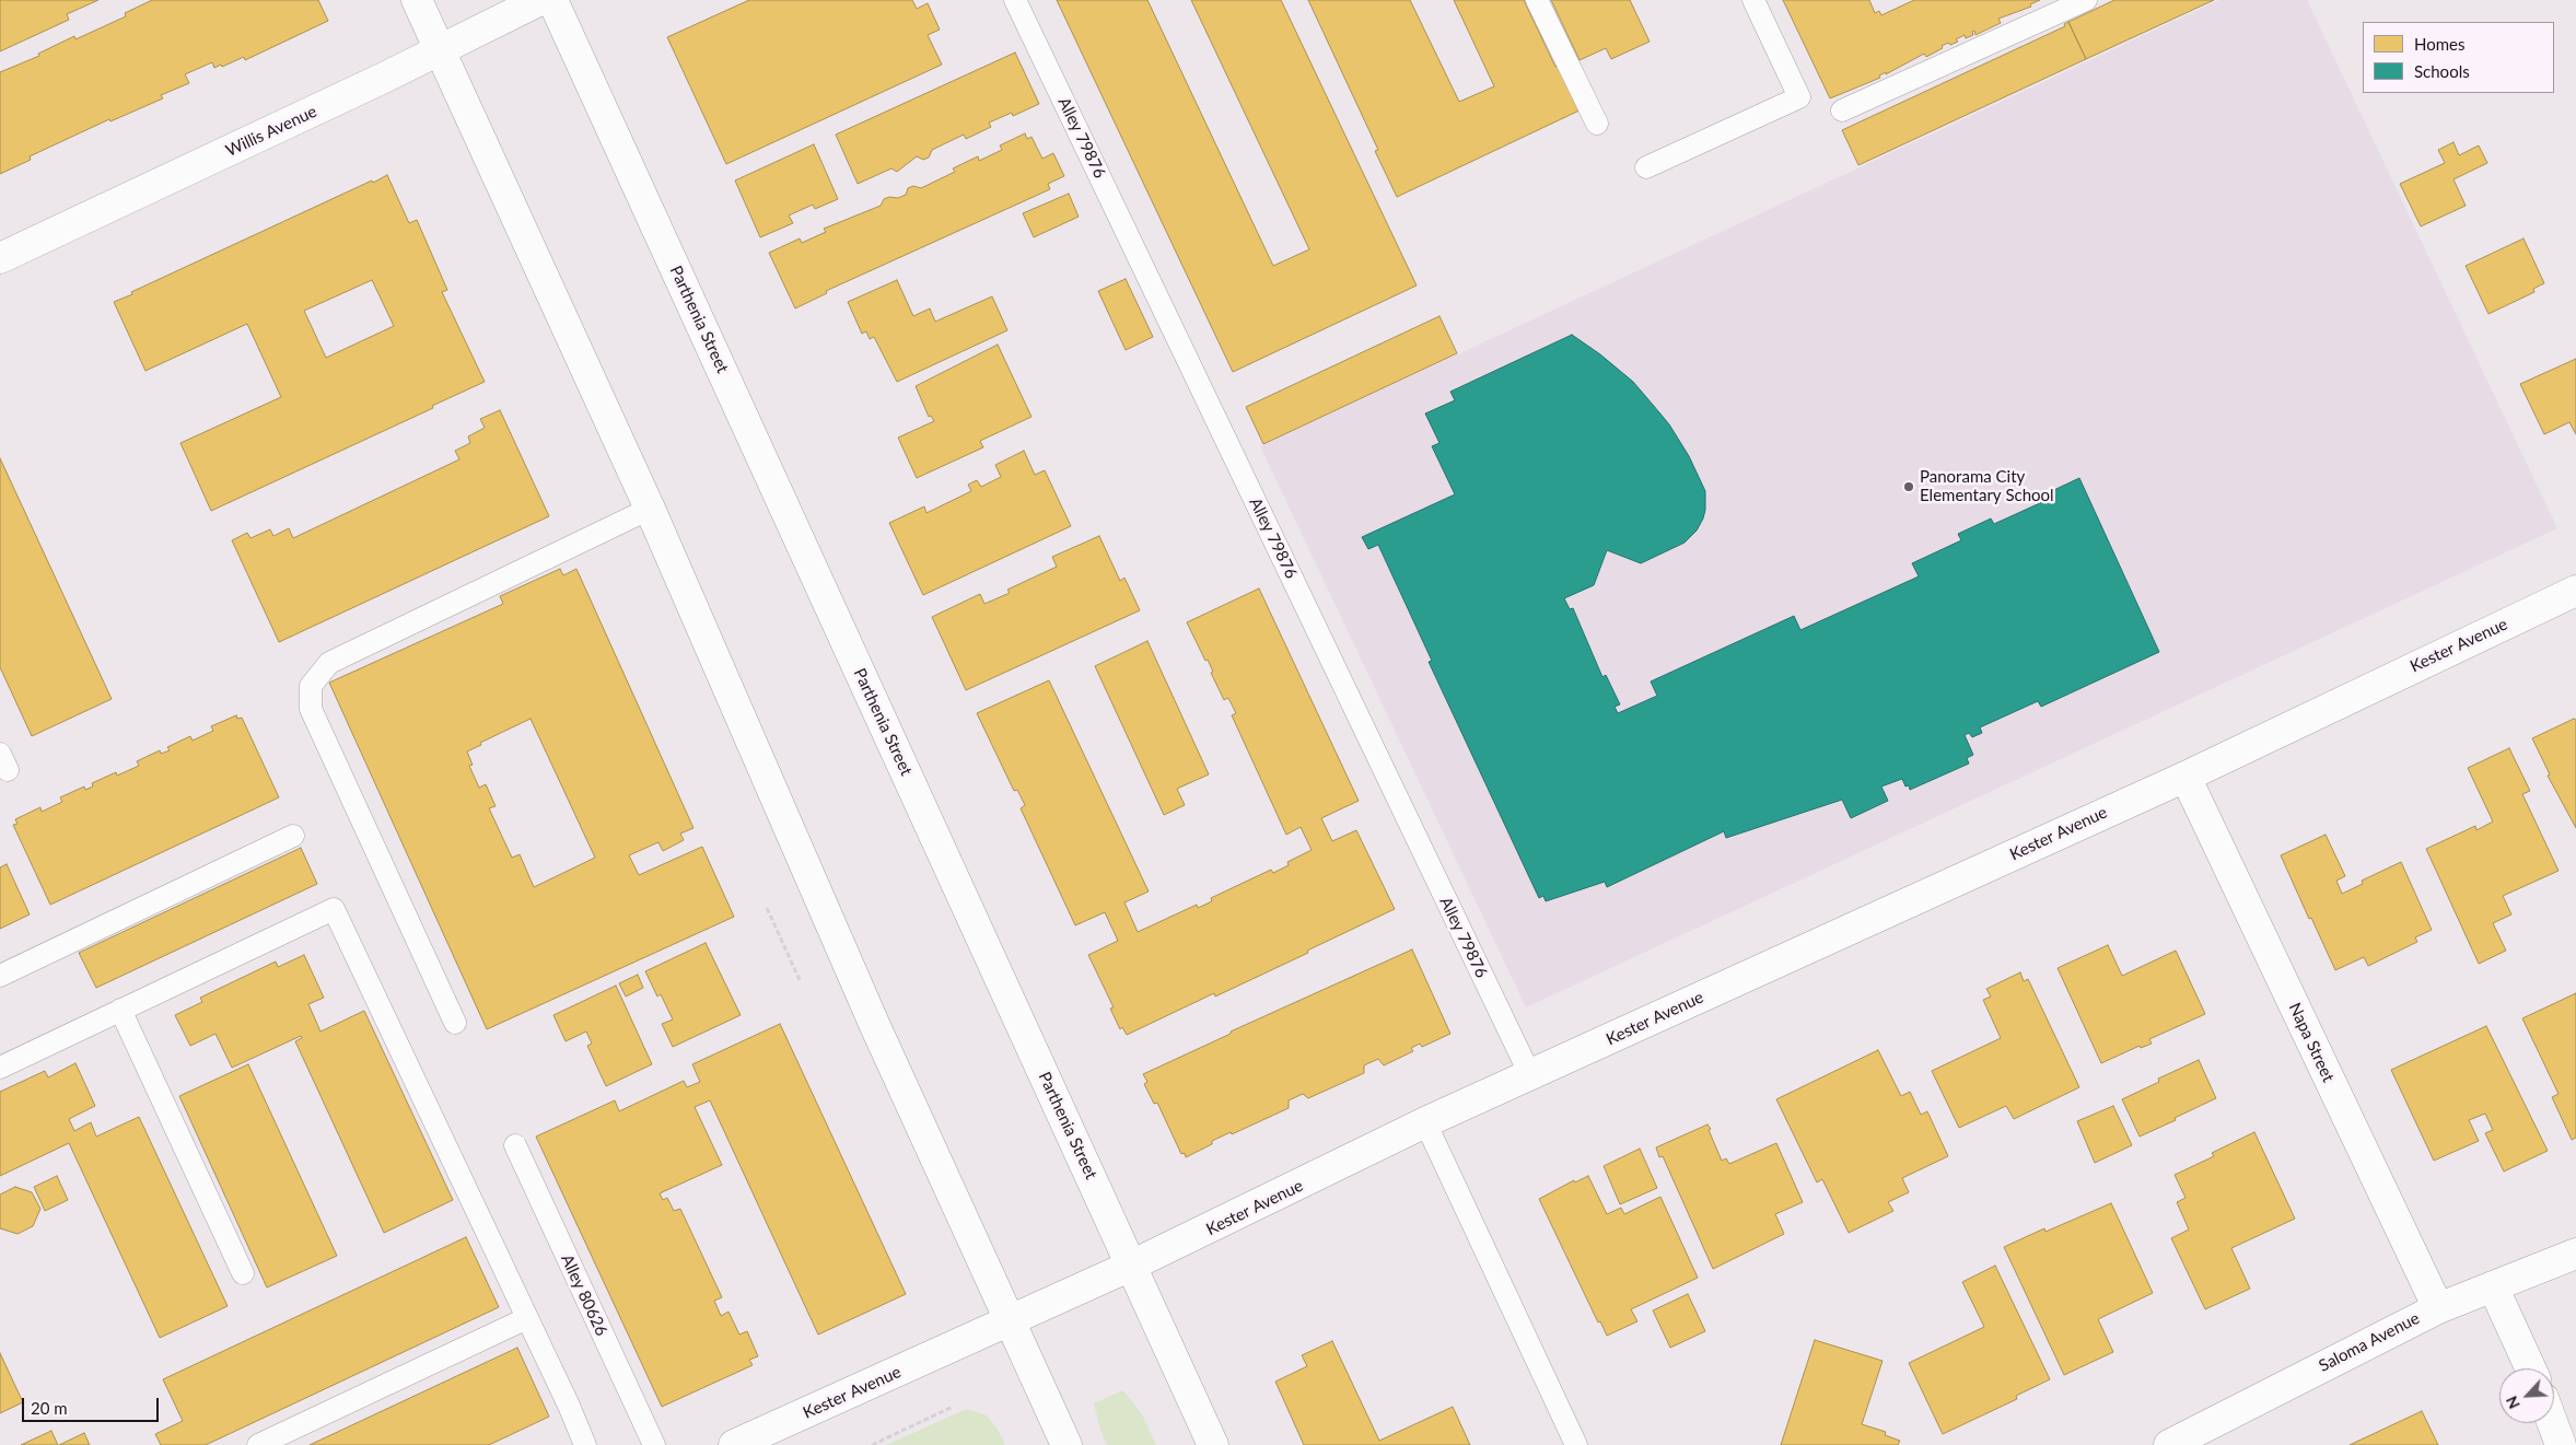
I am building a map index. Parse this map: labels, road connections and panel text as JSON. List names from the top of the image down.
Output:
{
  "streets": {
    "street": [
      "Willis Avenue",
      "Parthenia Street",
      "Kester Avenue",
      "Napa Street",
      "Saloma Avenue"
    ],
    "lane": ["Alley 79876", "Alley 80626"]
  },
  "crossings": [
    ["Alley 79876", "Kester Avenue"],
    ["Parthenia Street", "Kester Avenue"],
    ["Kester Avenue", "Napa Street"],
    ["Napa Street", "Saloma Avenue"]
  ],
  "places": ["Panorama City Elementary School"],
  "legend": ["Homes", "Schools"],
  "scale_bar": "20 m",
  "north": "bottom left"
}
